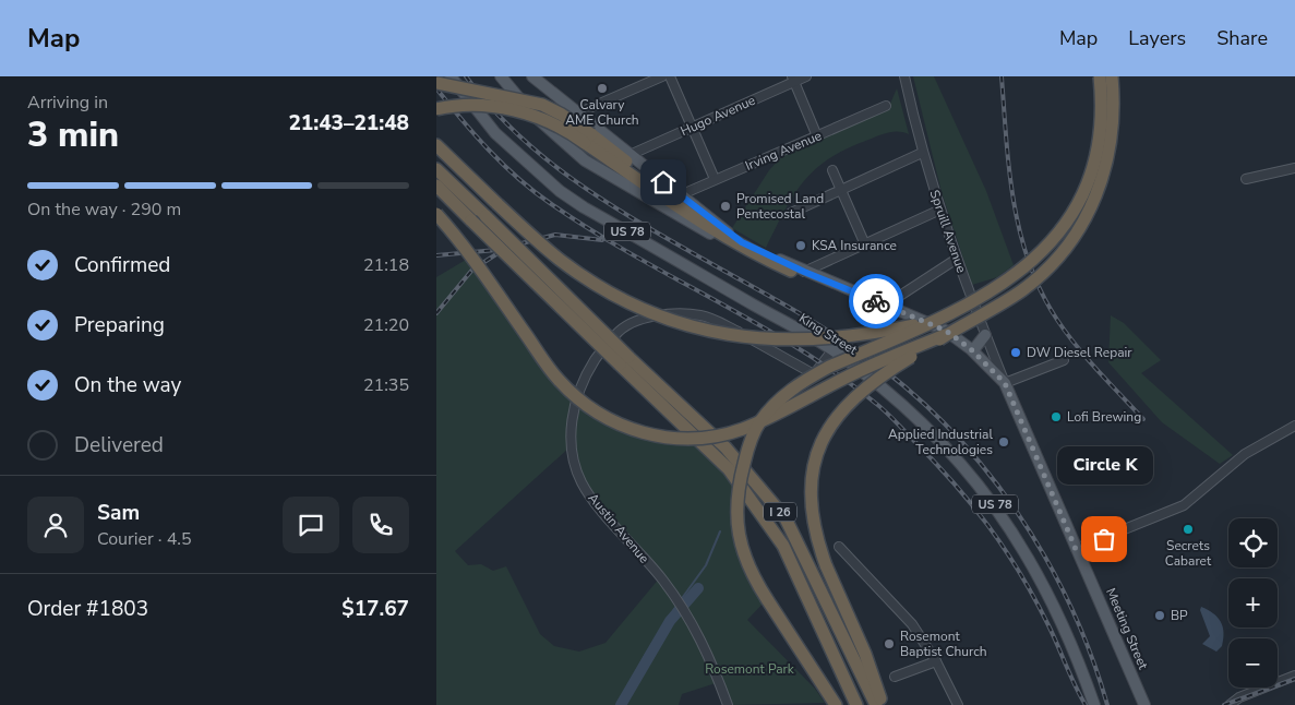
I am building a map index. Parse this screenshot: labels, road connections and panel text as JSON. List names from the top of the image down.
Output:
{
  "streets": {
    "highway": ["I 26"],
    "main road": ["US 78", "King Street", "Meeting Street"],
    "street": [
      "Hugo Avenue",
      "Irving Avenue",
      "Spruill Avenue",
      "Austin Avenue"
    ]
  },
  "crossings": [
    ["Spruill Avenue", "Meeting Street"],
    ["King Street", "Austin Avenue"]
  ],
  "parks": ["Rosemont Park"],
  "places": [
    "Calvary AME Church",
    "Promised Land Pentecostal",
    "KSA Insurance",
    "DW Diesel Repair",
    "Lofi Brewing",
    "Applied Industrial Technologies",
    "Secrets Cabaret",
    "Circle K",
    "BP",
    "Rosemont Baptist Church"
  ],
  "page": {
    "header": "Map",
    "nav": ["Map", "Layers", "Share"],
    "heading": ["3 min", "Arriving in", "21:43–21:48"],
    "panel": [
      "Sam",
      "Courier · 4.5",
      "Order #1803",
      "$17.67"
    ],
    "bar": "On the way · 290 m",
    "list": [
      ["Confirmed", "21:18"],
      ["Preparing", "21:20"],
      ["On the way", "21:35"],
      "Delivered"
    ],
    "bubble": "Circle K",
    "map_buttons": ["+", "−"]
  }
}
